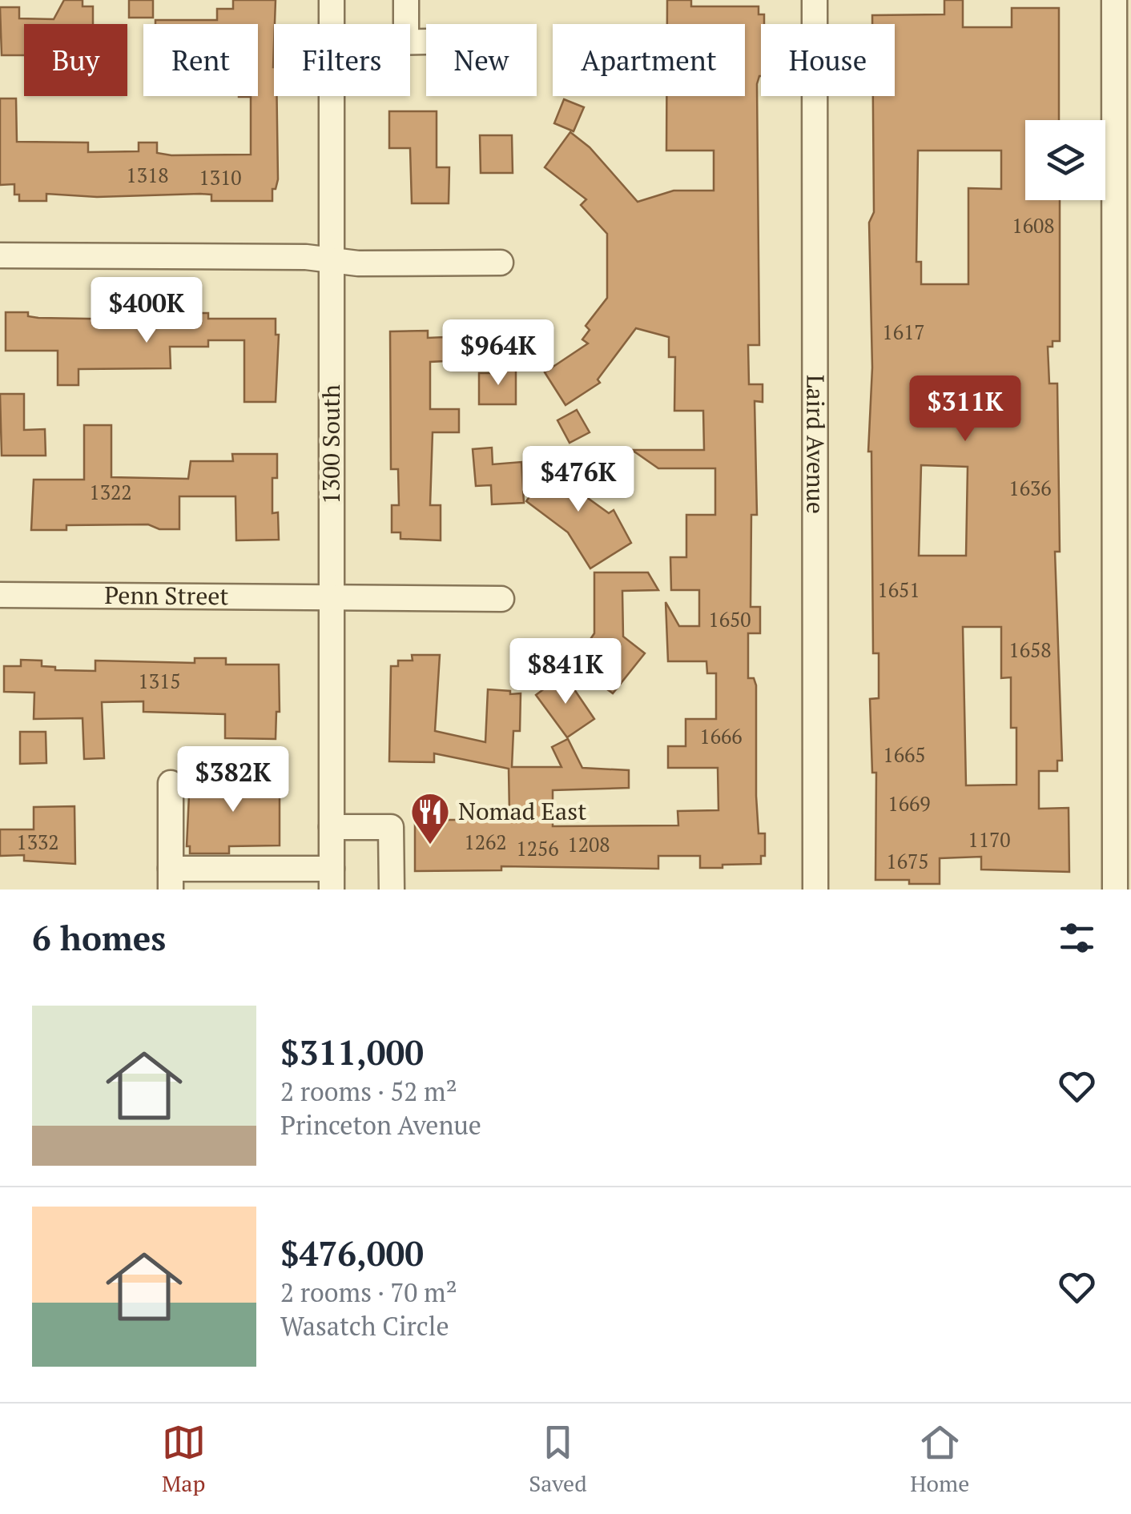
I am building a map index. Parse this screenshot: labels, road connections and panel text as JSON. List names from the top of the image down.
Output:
{
  "streets": {
    "street": ["1300 South", "Laird Avenue", "Penn Street"]
  },
  "crossings": [
    ["1300 South", "Penn Street"]
  ],
  "places": {
    "restaurant": ["Nomad East"]
  },
  "house_numbers": [
    "1318",
    "1310",
    "1608",
    "1617",
    "1636",
    "1322",
    "1651",
    "1650",
    "1658",
    "1315",
    "1666",
    "1665",
    "1669",
    "1170",
    "1332",
    "1262",
    "1208",
    "1256",
    "1675"
  ],
  "page": {
    "chip": [
      "Buy",
      "Rent",
      "Filters",
      "New",
      "Apartment",
      "House"
    ],
    "price": [
      "$400K",
      "$964K",
      "$311K",
      "$476K",
      "$841K",
      "$382K"
    ],
    "heading": "6 homes",
    "list": [
      {
        "name": "$311,000",
        "note": "2 rooms · 52 m² · Princeton Avenue"
      },
      {
        "name": "$476,000",
        "note": "2 rooms · 70 m² · Wasatch Circle"
      }
    ],
    "tabs": ["Map", "Saved", "Home"]
  }
}
